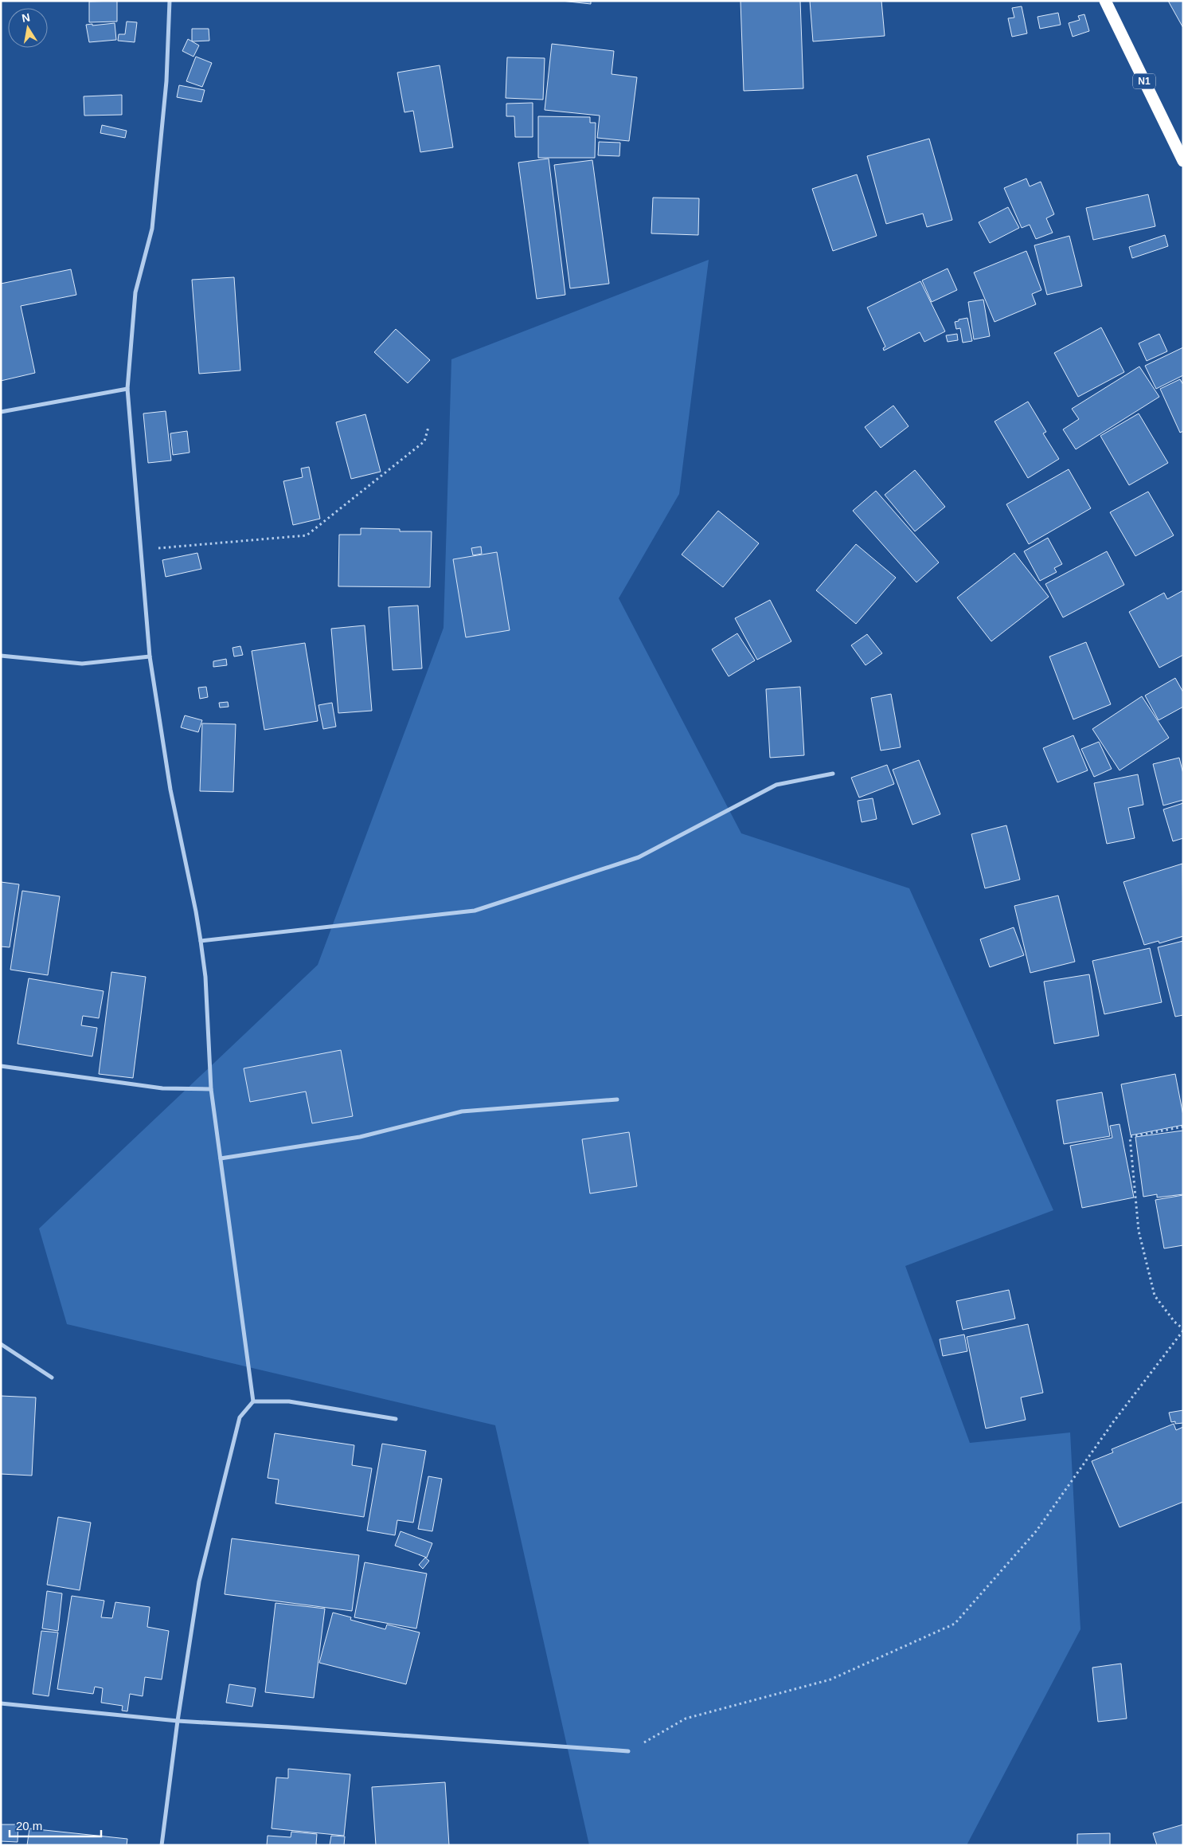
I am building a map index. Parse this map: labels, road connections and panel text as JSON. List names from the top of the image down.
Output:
{
  "streets": {
    "highway": ["N1"]
  },
  "scale_bar": "20 m",
  "north": "top"
}
